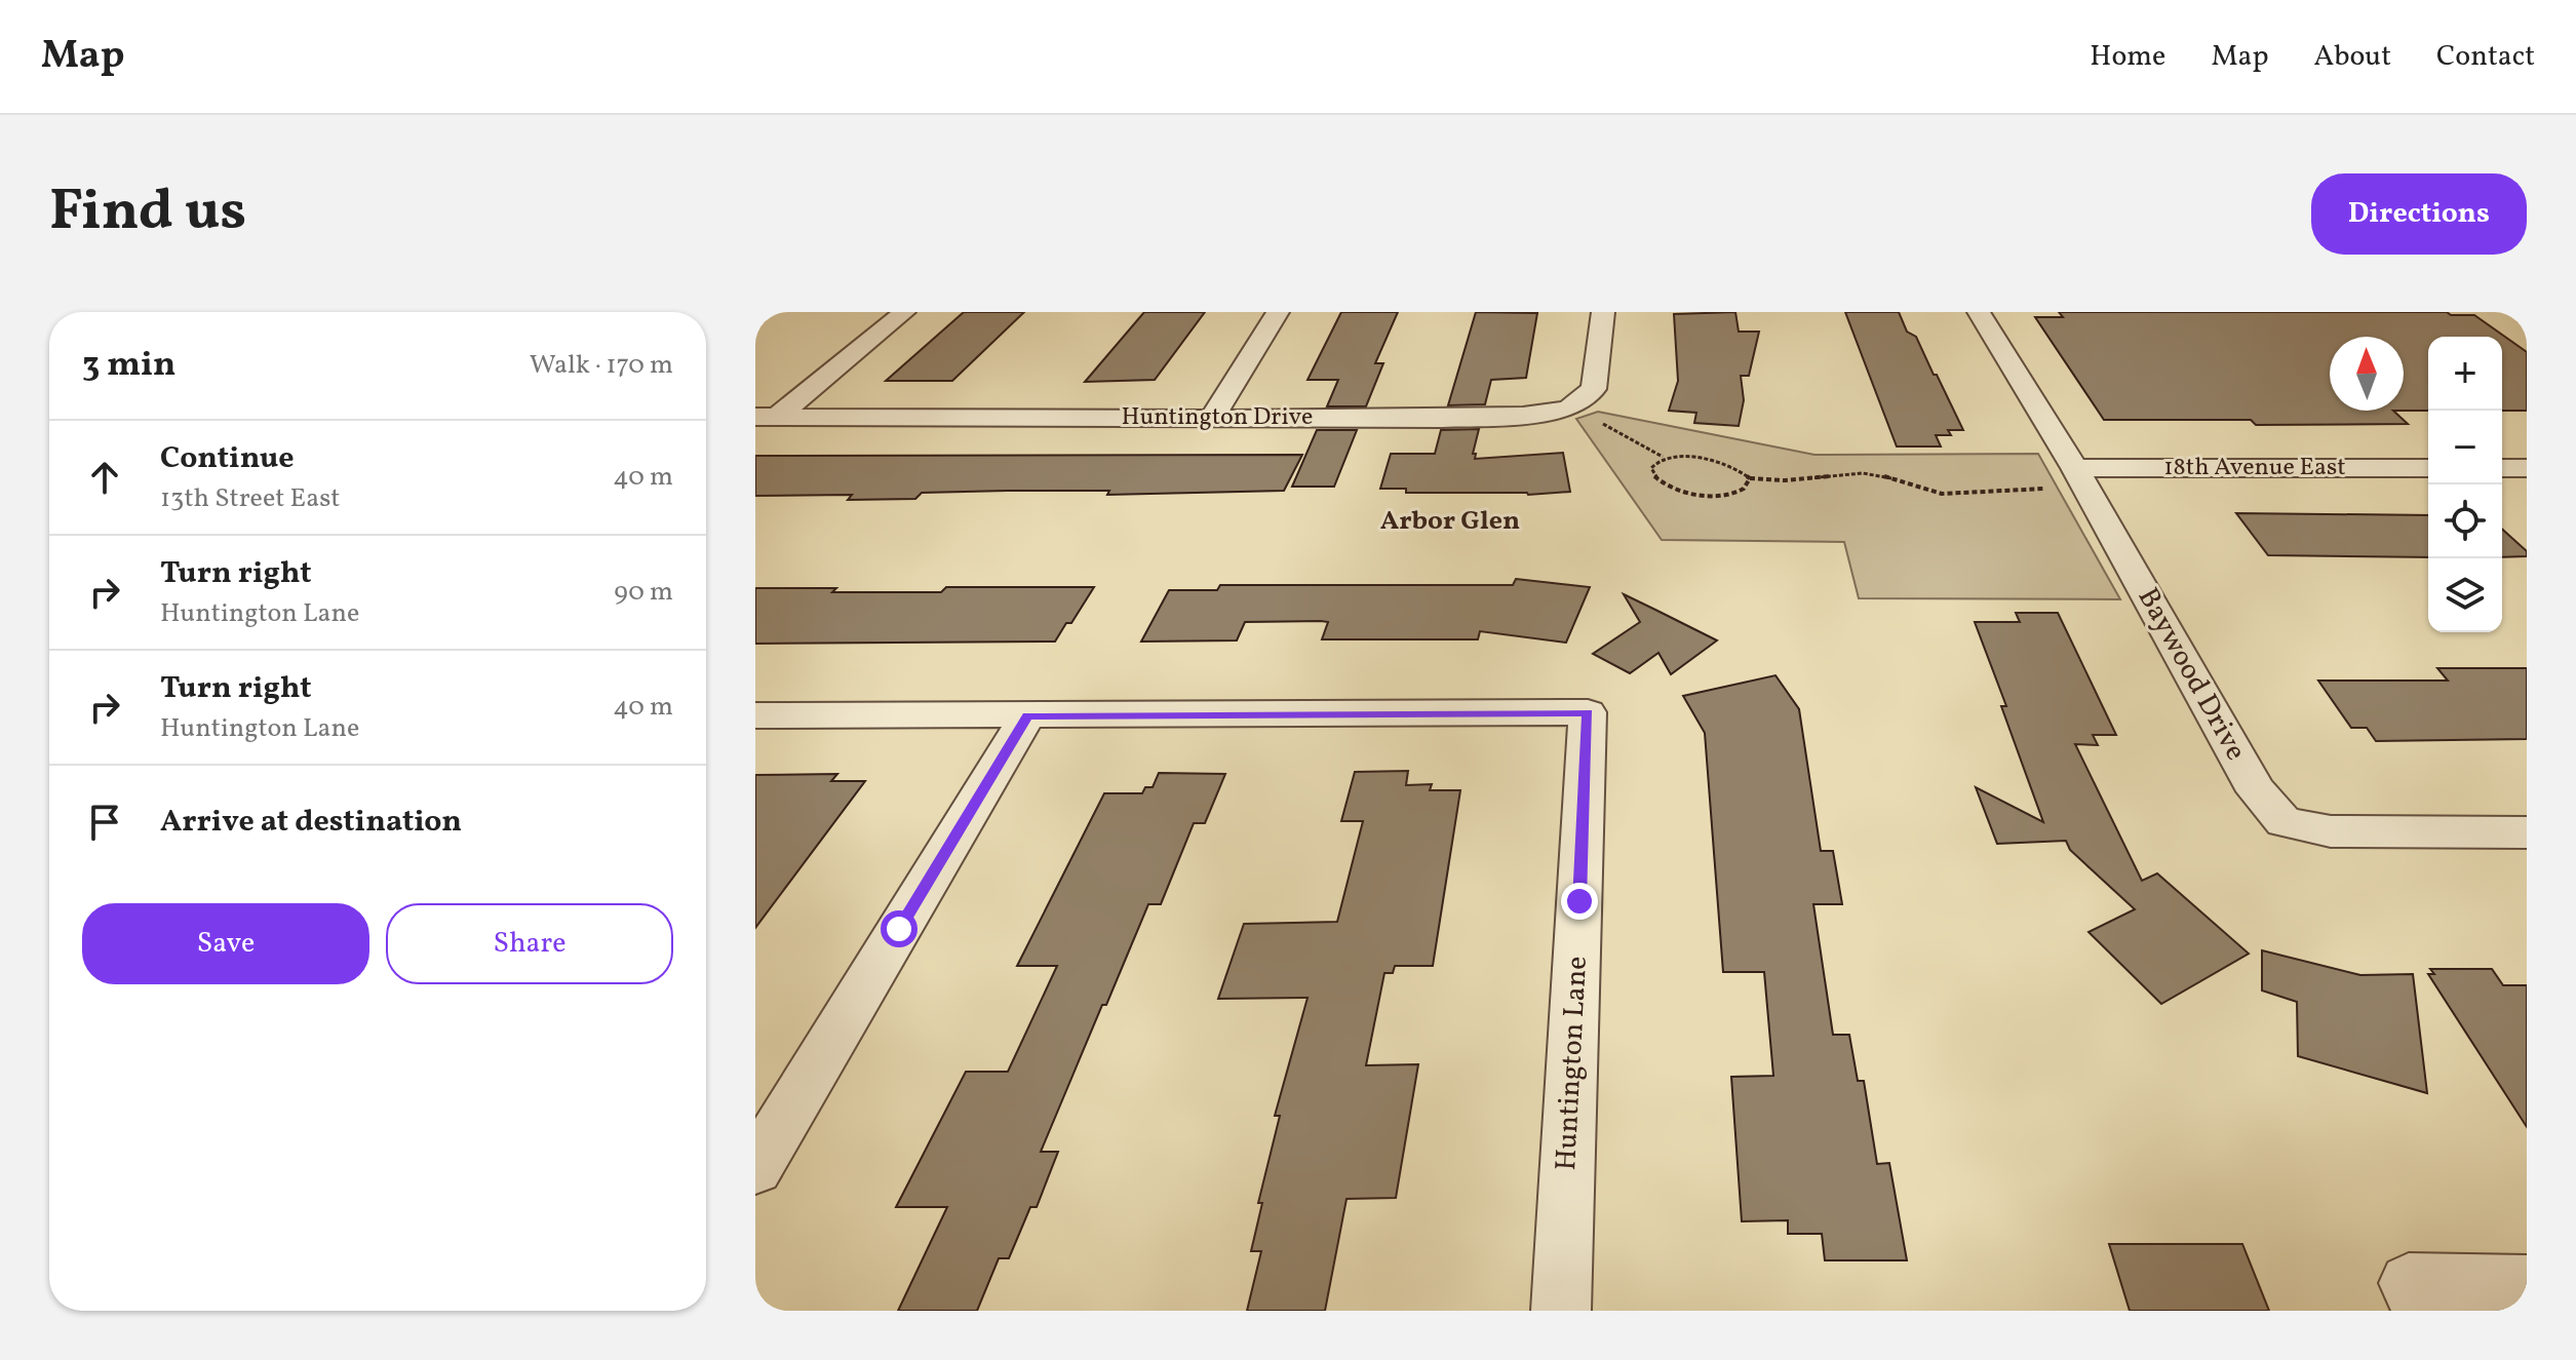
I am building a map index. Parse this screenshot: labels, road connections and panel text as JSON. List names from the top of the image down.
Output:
{
  "streets": {
    "street": [
      "Huntington Drive",
      "18th Avenue East",
      "Baywood Drive",
      "Huntington Lane"
    ]
  },
  "crossings": [
    ["18th Avenue East", "Baywood Drive"]
  ],
  "districts": ["Arbor Glen"],
  "north": "top",
  "page": {
    "header": "Map",
    "nav": [
      "Home",
      "Map",
      "About",
      "Contact"
    ],
    "title": "Find us",
    "buttons": [
      "Directions",
      ["Save", "Share"]
    ],
    "heading": ["3 min", "Walk · 170 m"],
    "map_buttons": ["+", "−"],
    "list": [
      ["Continue", "13th Street East", "40 m"],
      ["Turn right", "Huntington Lane", "90 m"],
      ["Turn right", "Huntington Lane", "40 m"],
      "Arrive at destination"
    ]
  }
}
